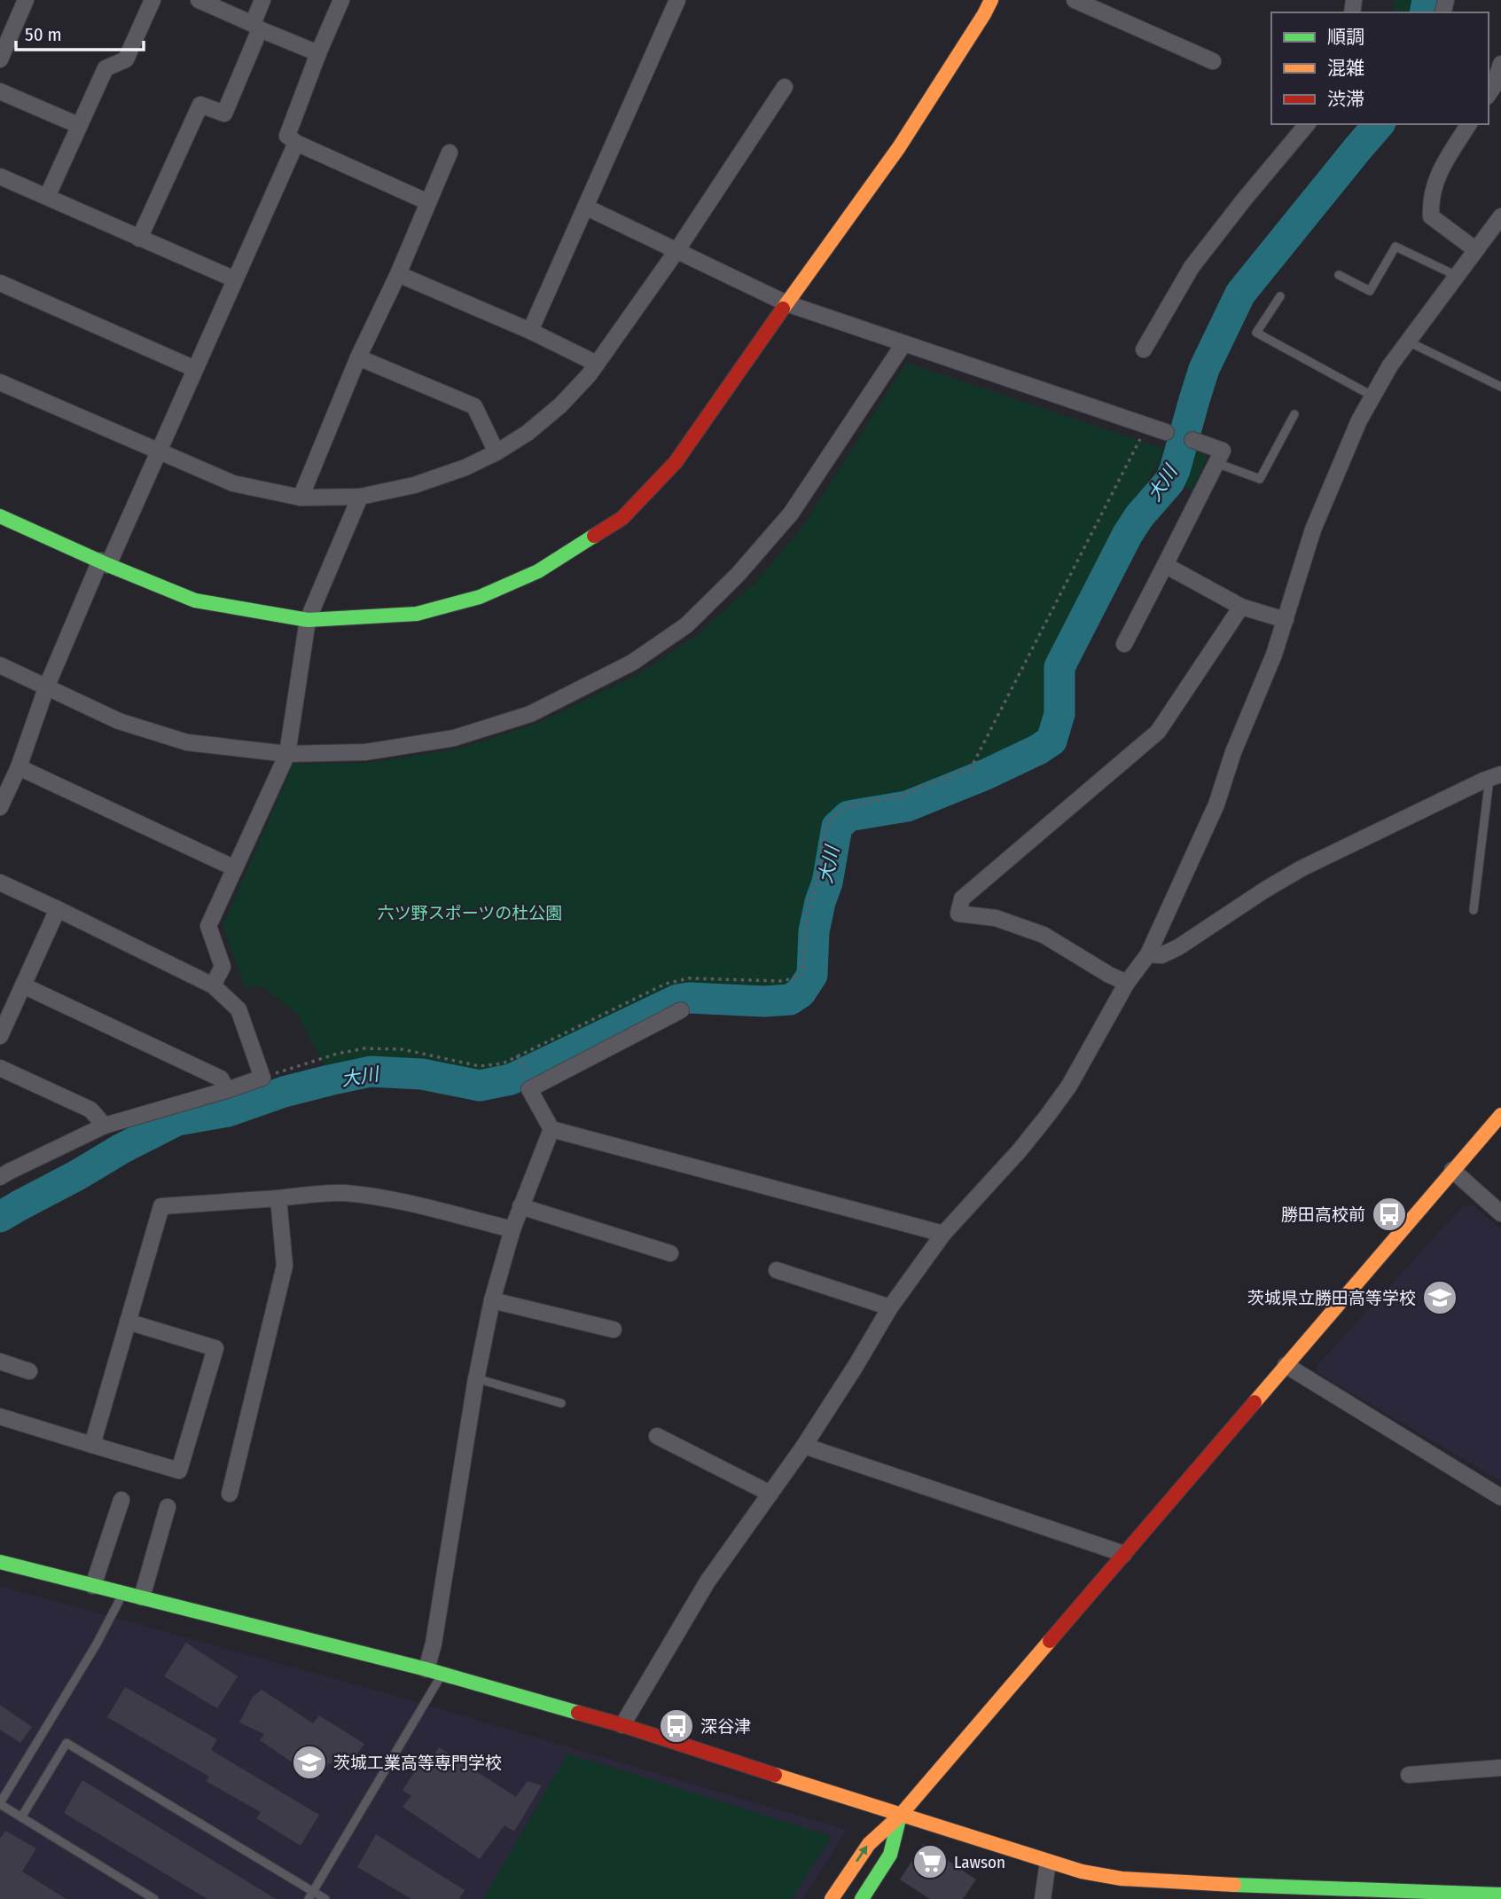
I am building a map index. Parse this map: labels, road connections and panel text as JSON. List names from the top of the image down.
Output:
{
  "water": ["大川"],
  "parks": ["六ツ野スポーツの杜公園"],
  "places": {
    "bus stop": ["勝田高校前", "深谷津"],
    "school or university": ["茨城県立勝田高等学校", "茨城工業高等専門学校"],
    "supermarket": ["Lawson"]
  },
  "legend": ["順調", "混雑", "渋滞"],
  "scale_bar": "50 m"
}
